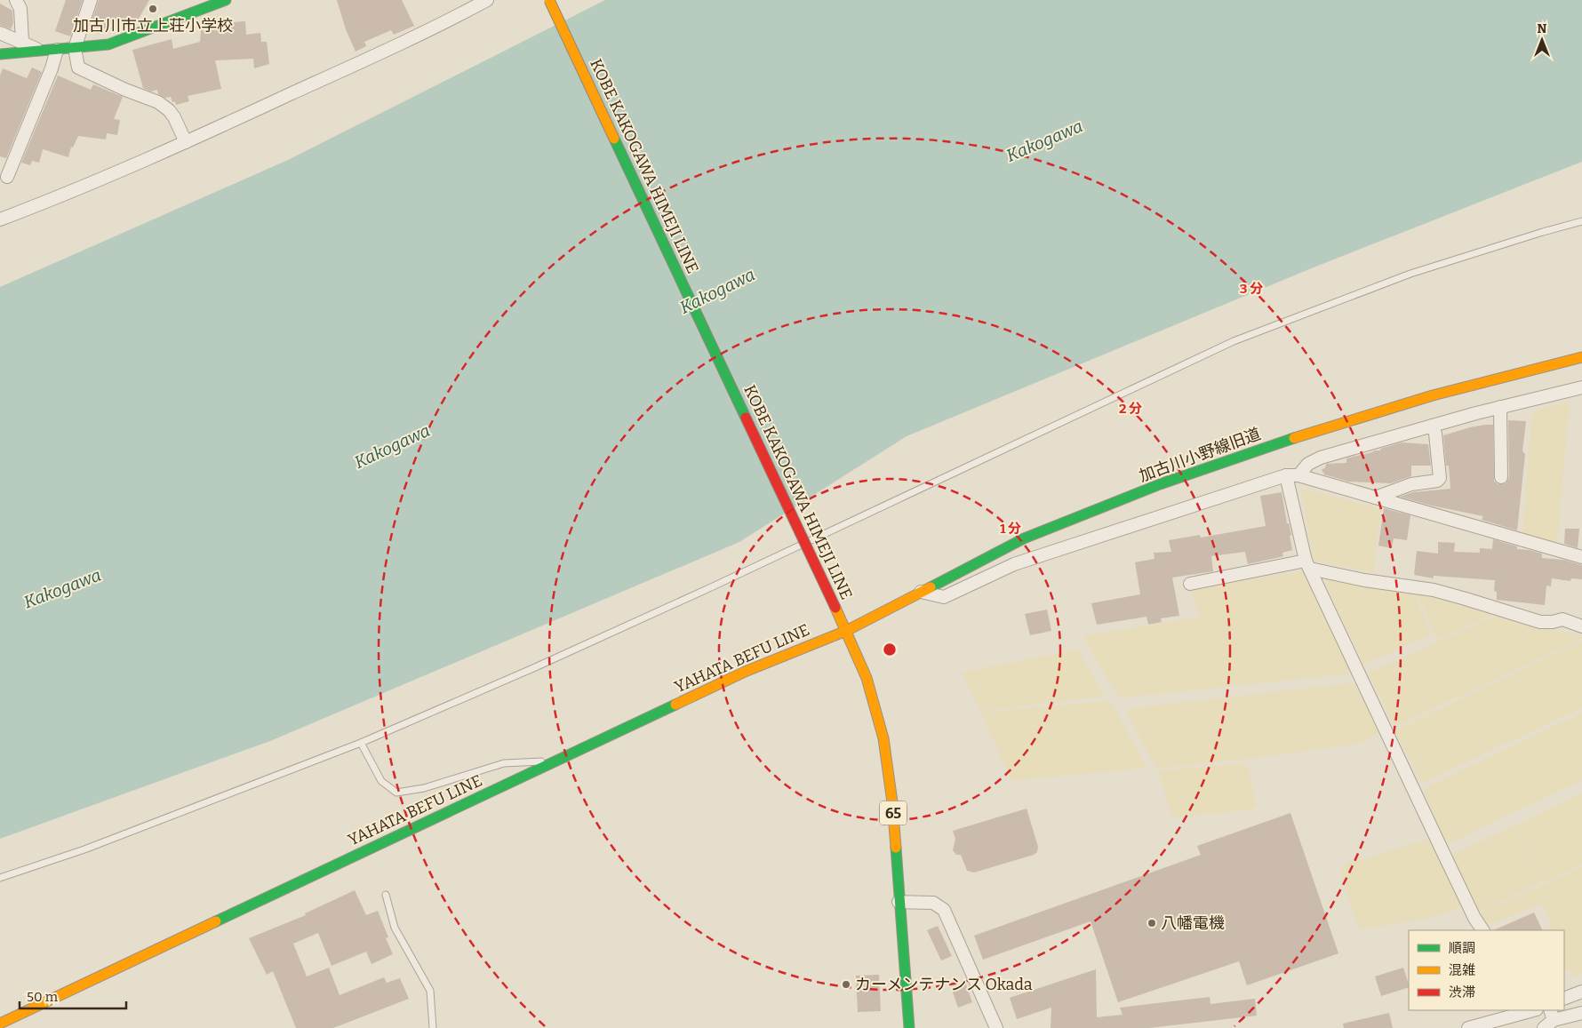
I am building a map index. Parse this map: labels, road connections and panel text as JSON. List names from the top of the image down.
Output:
{
  "streets": {
    "main road": [
      "KOBE KAKOGAWA HIMEJI LINE",
      "加古川小野線旧道",
      "YAHATA BEFU LINE",
      "65"
    ]
  },
  "crossings": [
    ["KOBE KAKOGAWA HIMEJI LINE", "加古川小野線旧道"],
    ["KOBE KAKOGAWA HIMEJI LINE", "YAHATA BEFU LINE"],
    ["加古川小野線旧道", "YAHATA BEFU LINE"]
  ],
  "water": ["Kakogawa"],
  "places": ["加古川市立上荘小学校", "八幡電機", "カーメンテナンス Okada"],
  "legend": ["順調", "混雑", "渋滞"],
  "scale_bar": "50 m",
  "north": "top",
  "rings": ["3 分", "2 分", "1 分"]
}
